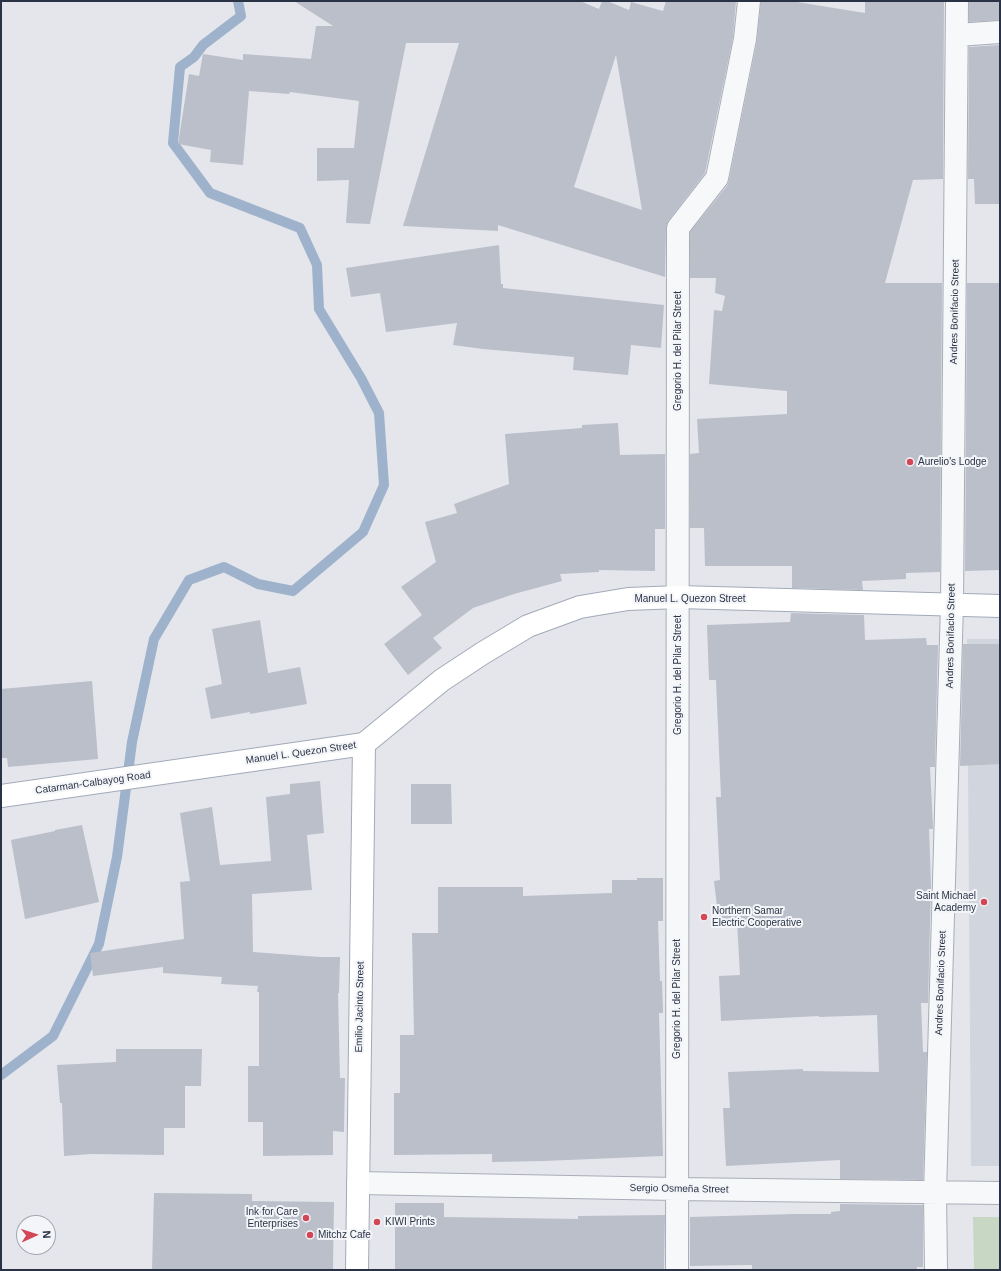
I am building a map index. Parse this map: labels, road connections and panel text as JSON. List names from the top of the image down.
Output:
{
  "streets": {
    "main road": ["Manuel L. Quezon Street", "Catarman-Calbayog Road", "Emilio Jacinto Street"],
    "street": ["Andres Bonifacio Street", "Gregorio H. del Pilar Street", "Sergio Osmeña Street"]
  },
  "crossings": [
    ["Andres Bonifacio Street", "Manuel L. Quezon Street"],
    ["Andres Bonifacio Street", "Sergio Osmeña Street"],
    ["Gregorio H. del Pilar Street", "Manuel L. Quezon Street"],
    ["Gregorio H. del Pilar Street", "Sergio Osmeña Street"],
    ["Manuel L. Quezon Street", "Catarman-Calbayog Road"],
    ["Manuel L. Quezon Street", "Emilio Jacinto Street"],
    ["Emilio Jacinto Street", "Sergio Osmeña Street"]
  ],
  "places": [
    "Aurelio's Lodge",
    "Saint Michael Academy",
    "Northern Samar Electric Cooperative",
    "Ink for Care Enterprises",
    "KIWI Prints",
    "Mitchz Cafe"
  ],
  "north": "right"
}
